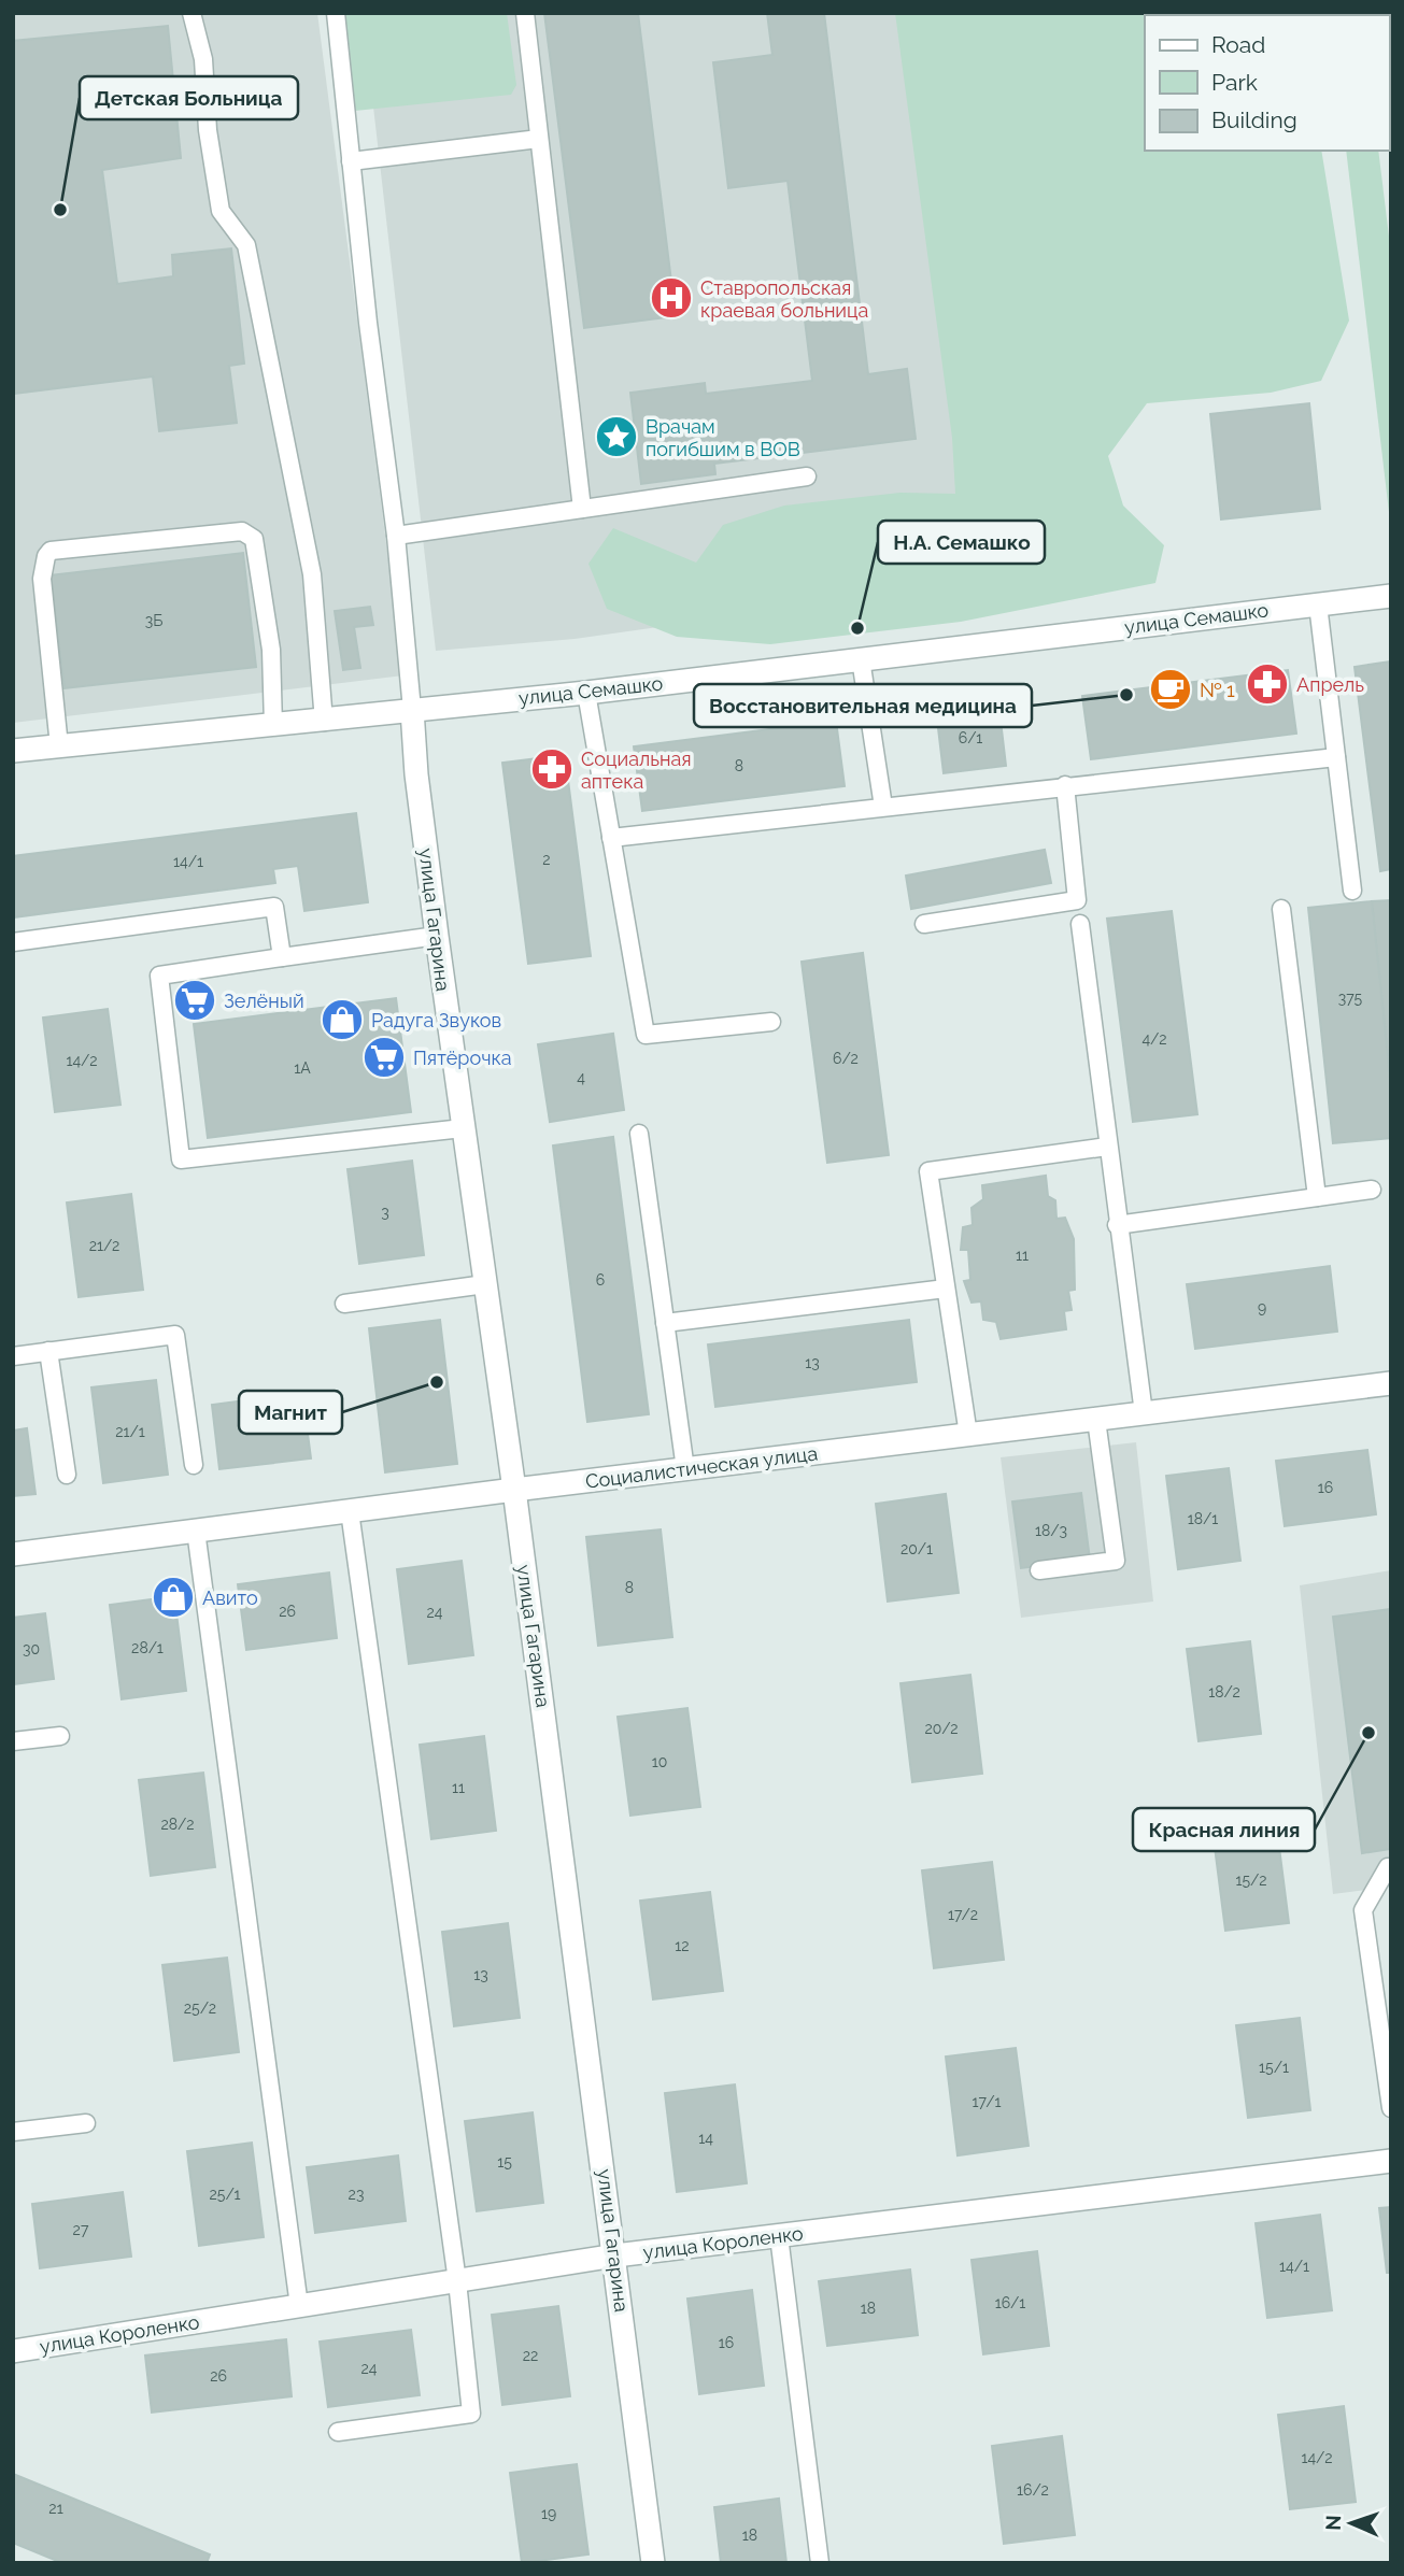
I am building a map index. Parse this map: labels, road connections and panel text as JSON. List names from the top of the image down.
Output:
{
  "streets": {
    "street": [
      "улица Семашко",
      "улица Гагарина",
      "Социалистическая улица",
      "улица Короленко"
    ]
  },
  "crossings": [
    ["улица Семашко", "улица Гагарина"],
    ["улица Гагарина", "Социалистическая улица"],
    ["улица Гагарина", "улица Короленко"]
  ],
  "places": {
    "other": [
      "Детская Больница",
      "Н.А. Семашко",
      "Восстановительная медицина",
      "Магнит",
      "Красная линия"
    ],
    "hospital": ["Ставропольская краевая больница"],
    "place": ["Врачам погибшим в ВОВ"],
    "pharmacy": ["Апрель", "Социальная аптека"],
    "cafe": ["№ 1"],
    "supermarket": ["Зелёный", "Пятёрочка"],
    "shop": ["Радуга Звуков", "Авито"]
  },
  "house_numbers": [
    "3Б",
    "6/1",
    "8",
    "2",
    "14/1",
    "375",
    "4/2",
    "6/2",
    "14/2",
    "1А",
    "4",
    "3",
    "21/2",
    "11",
    "6",
    "9",
    "13",
    "21/1",
    "16",
    "18/1",
    "18/3",
    "20/1",
    "8",
    "26",
    "24",
    "28/1",
    "30",
    "18/2",
    "20/2",
    "10",
    "11",
    "28/2",
    "15/2",
    "17/2",
    "12",
    "13",
    "25/2",
    "15/1",
    "17/1",
    "14",
    "15",
    "25/1",
    "23",
    "27",
    "14/1",
    "16/1",
    "18",
    "16",
    "22",
    "24",
    "26",
    "14/2",
    "16/2",
    "21",
    "19",
    "18"
  ],
  "legend": ["Road", "Park", "Building"],
  "north": "left"
}
